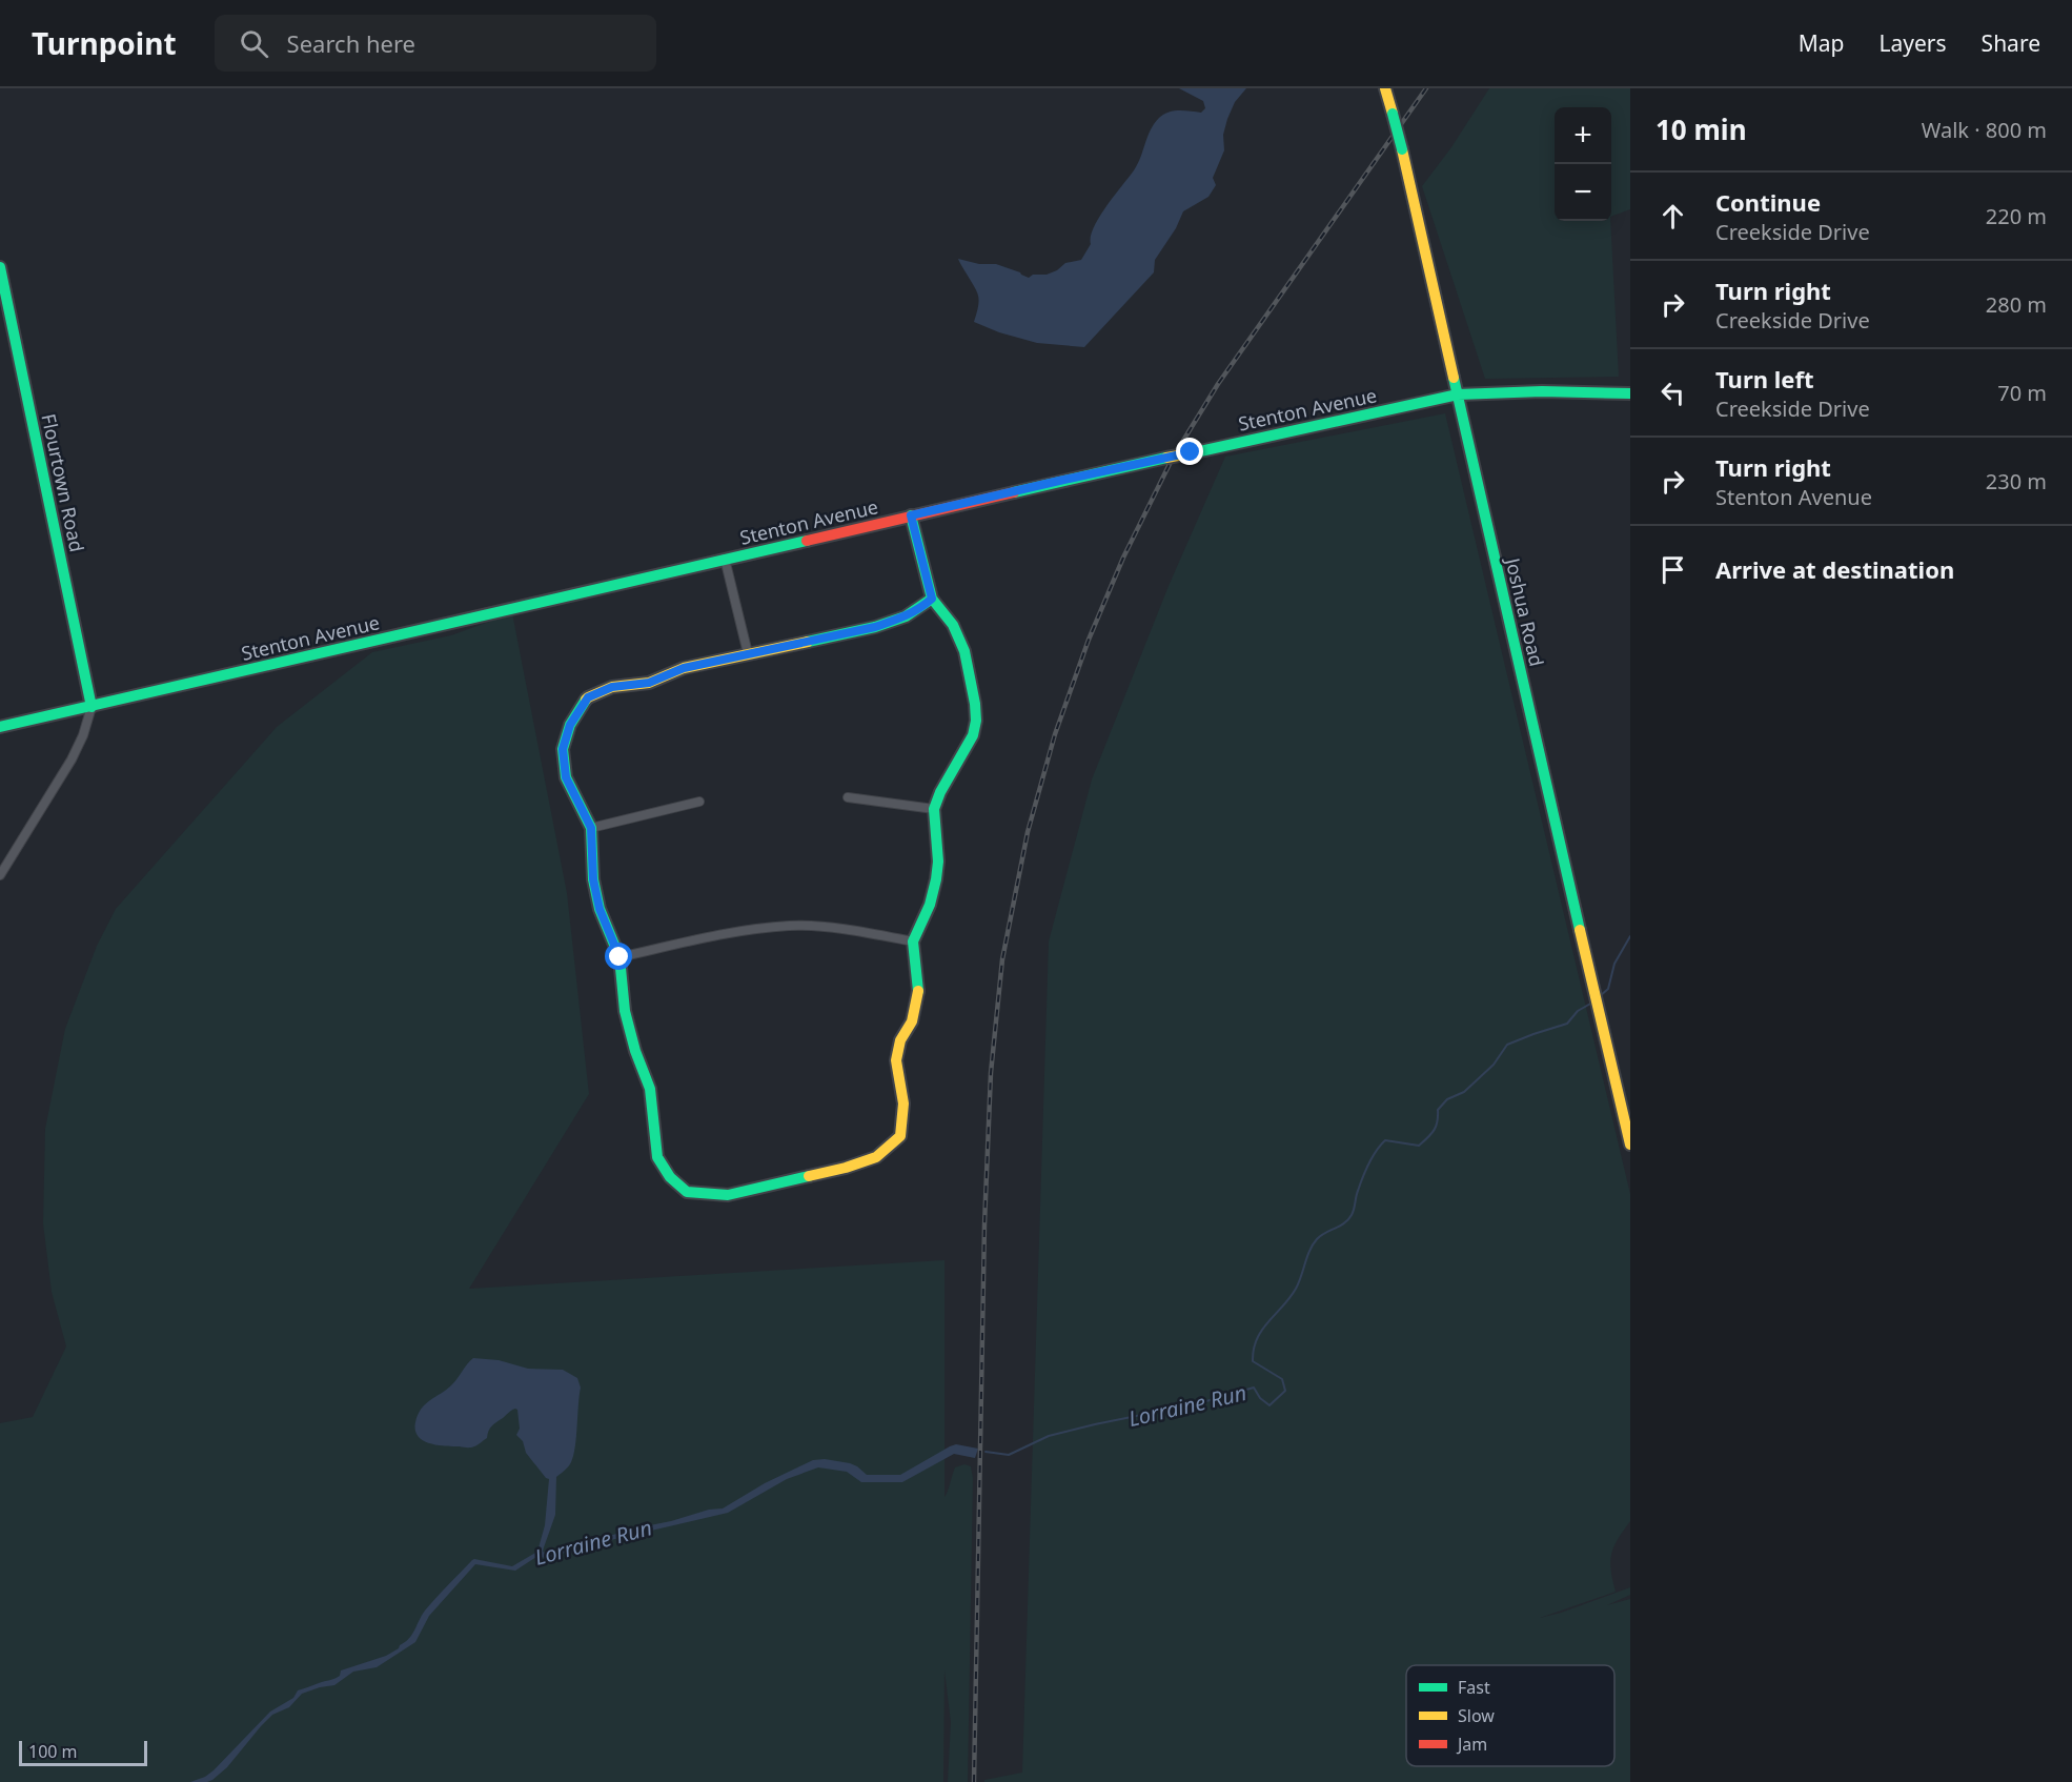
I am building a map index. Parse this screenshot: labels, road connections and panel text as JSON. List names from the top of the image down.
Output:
{
  "streets": {
    "main road": ["Stenton Avenue", "Flourtown Road", "Joshua Road"]
  },
  "crossings": [
    ["Stenton Avenue", "Flourtown Road"],
    ["Stenton Avenue", "Joshua Road"]
  ],
  "water": ["Lorraine Run"],
  "legend": ["Fast", "Slow", "Jam"],
  "scale_bar": "100 m",
  "page": {
    "header": "Turnpoint",
    "search": "Search here",
    "nav": ["Map", "Layers", "Share"],
    "heading": ["10 min", "Walk · 800 m"],
    "map_buttons": ["+", "−"],
    "list": [
      ["Continue", "Creekside Drive", "220 m"],
      ["Turn right", "Creekside Drive", "280 m"],
      ["Turn left", "Creekside Drive", "70 m"],
      ["Turn right", "Stenton Avenue", "230 m"],
      "Arrive at destination"
    ],
    "scale": "100 m"
  }
}
